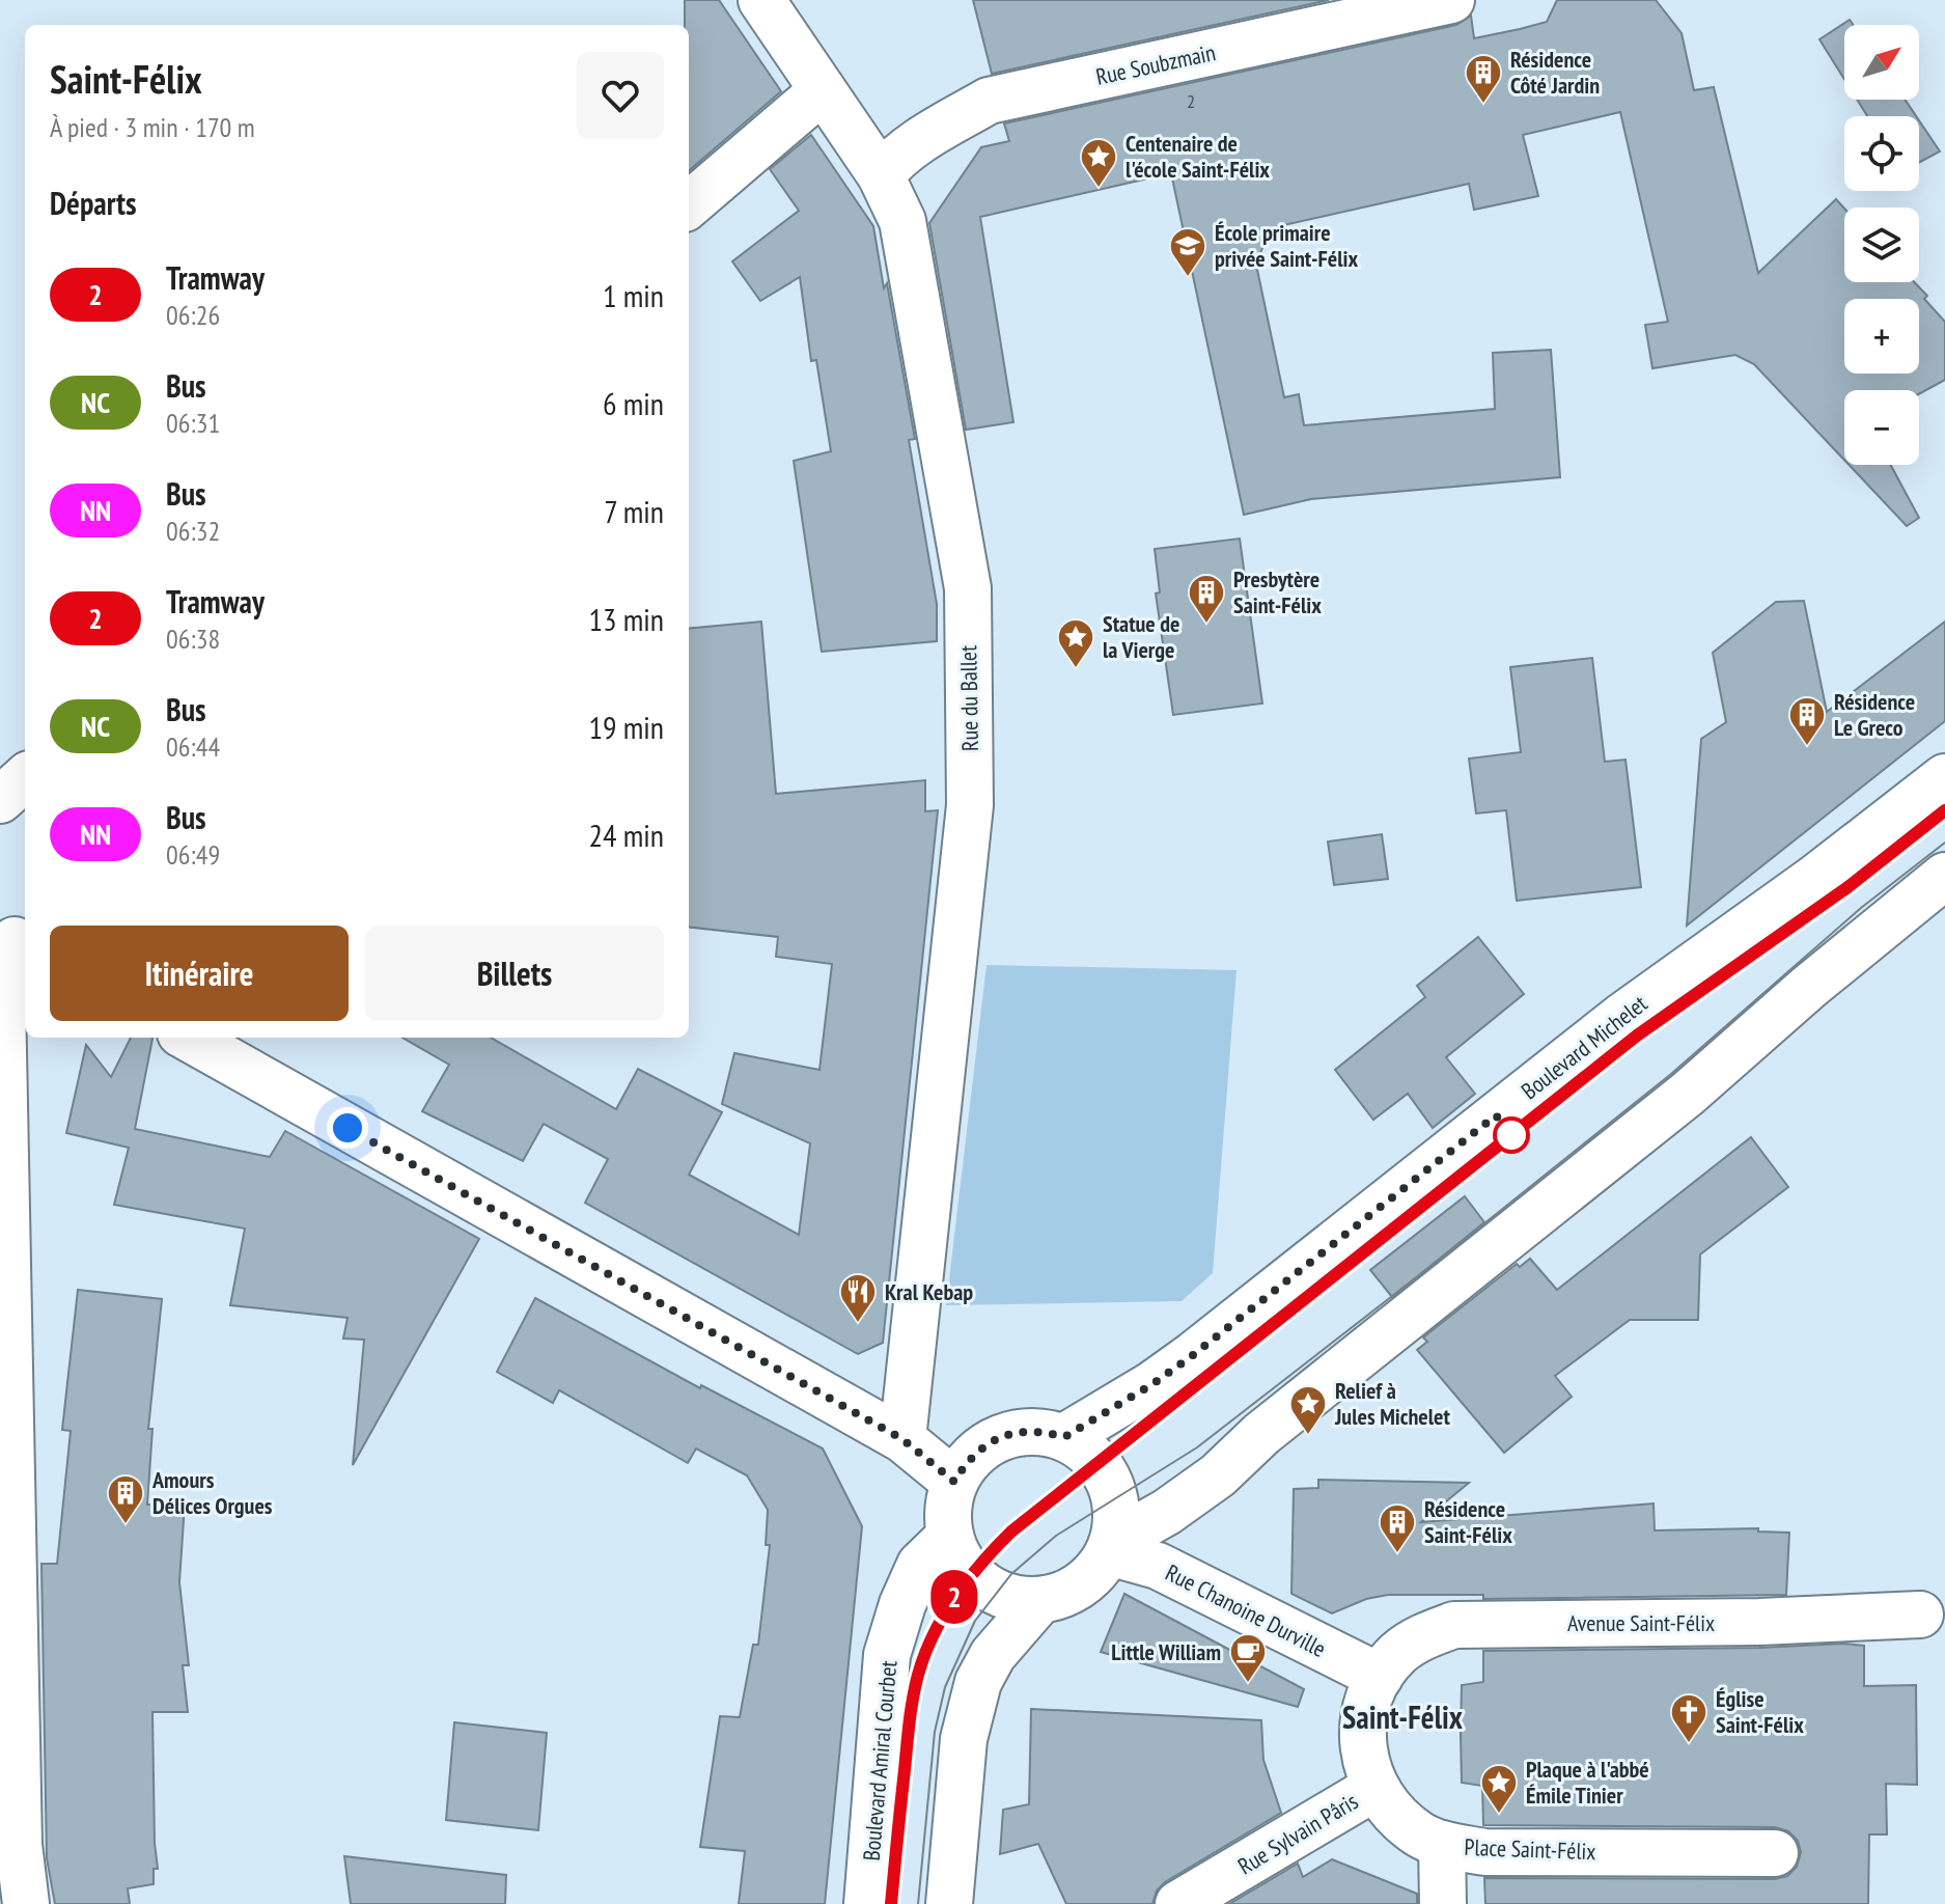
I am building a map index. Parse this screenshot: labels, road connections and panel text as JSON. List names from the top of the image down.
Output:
{
  "streets": {
    "street": [
      "Rue Soubzmain",
      "Rue du Ballet",
      "Boulevard Michelet",
      "Rue Chanoine Durville",
      "Avenue Saint-Félix",
      "Boulevard Amiral Courbet",
      "Rue Sylvain Pâris",
      "Place Saint-Félix"
    ]
  },
  "crossings": [
    ["Rue Soubzmain", "Rue du Ballet"],
    ["Boulevard Michelet", "Rue Chanoine Durville"],
    ["Boulevard Michelet", "Boulevard Amiral Courbet"],
    ["Rue Chanoine Durville", "Avenue Saint-Félix"],
    ["Rue Chanoine Durville", "Boulevard Amiral Courbet"],
    ["Rue Chanoine Durville", "Place Saint-Félix"],
    ["Avenue Saint-Félix", "Place Saint-Félix"],
    ["Rue Sylvain Pâris", "Place Saint-Félix"]
  ],
  "districts": ["Saint-Félix"],
  "places": {
    "building": [
      "Résidence Côté Jardin",
      "Presbytère Saint-Félix",
      "Résidence Le Greco",
      "Amours Délices Orgues",
      "Résidence Saint-Félix"
    ],
    "place": [
      "Centenaire de l'école Saint-Félix",
      "Statue de la Vierge",
      "Relief à Jules Michelet",
      "Plaque à l'abbé Émile Tinier"
    ],
    "school or university": ["École primaire privée Saint-Félix"],
    "restaurant": ["Kral Kebap"],
    "cafe": ["Little William"],
    "church": ["Église Saint-Félix"]
  },
  "lines": ["tram line 2"],
  "house_numbers": ["2"],
  "north": "top right",
  "page": {
    "on_map": "2",
    "map_buttons": ["+", "−"],
    "heading": [
      ["Saint-Félix", "À pied · 3 min · 170 m"],
      "Départs"
    ],
    "list": [
      {
        "mark": "2",
        "name": "Tramway",
        "note": "06:26",
        "value": "1 min"
      },
      {
        "mark": "NC",
        "name": "Bus",
        "note": "06:31",
        "value": "6 min"
      },
      {
        "mark": "NN",
        "name": "Bus",
        "note": "06:32",
        "value": "7 min"
      },
      {
        "mark": "2",
        "name": "Tramway",
        "note": "06:38",
        "value": "13 min"
      },
      {
        "mark": "NC",
        "name": "Bus",
        "note": "06:44",
        "value": "19 min"
      },
      {
        "mark": "NN",
        "name": "Bus",
        "note": "06:49",
        "value": "24 min"
      }
    ],
    "buttons": ["Itinéraire", "Billets"]
  }
}
